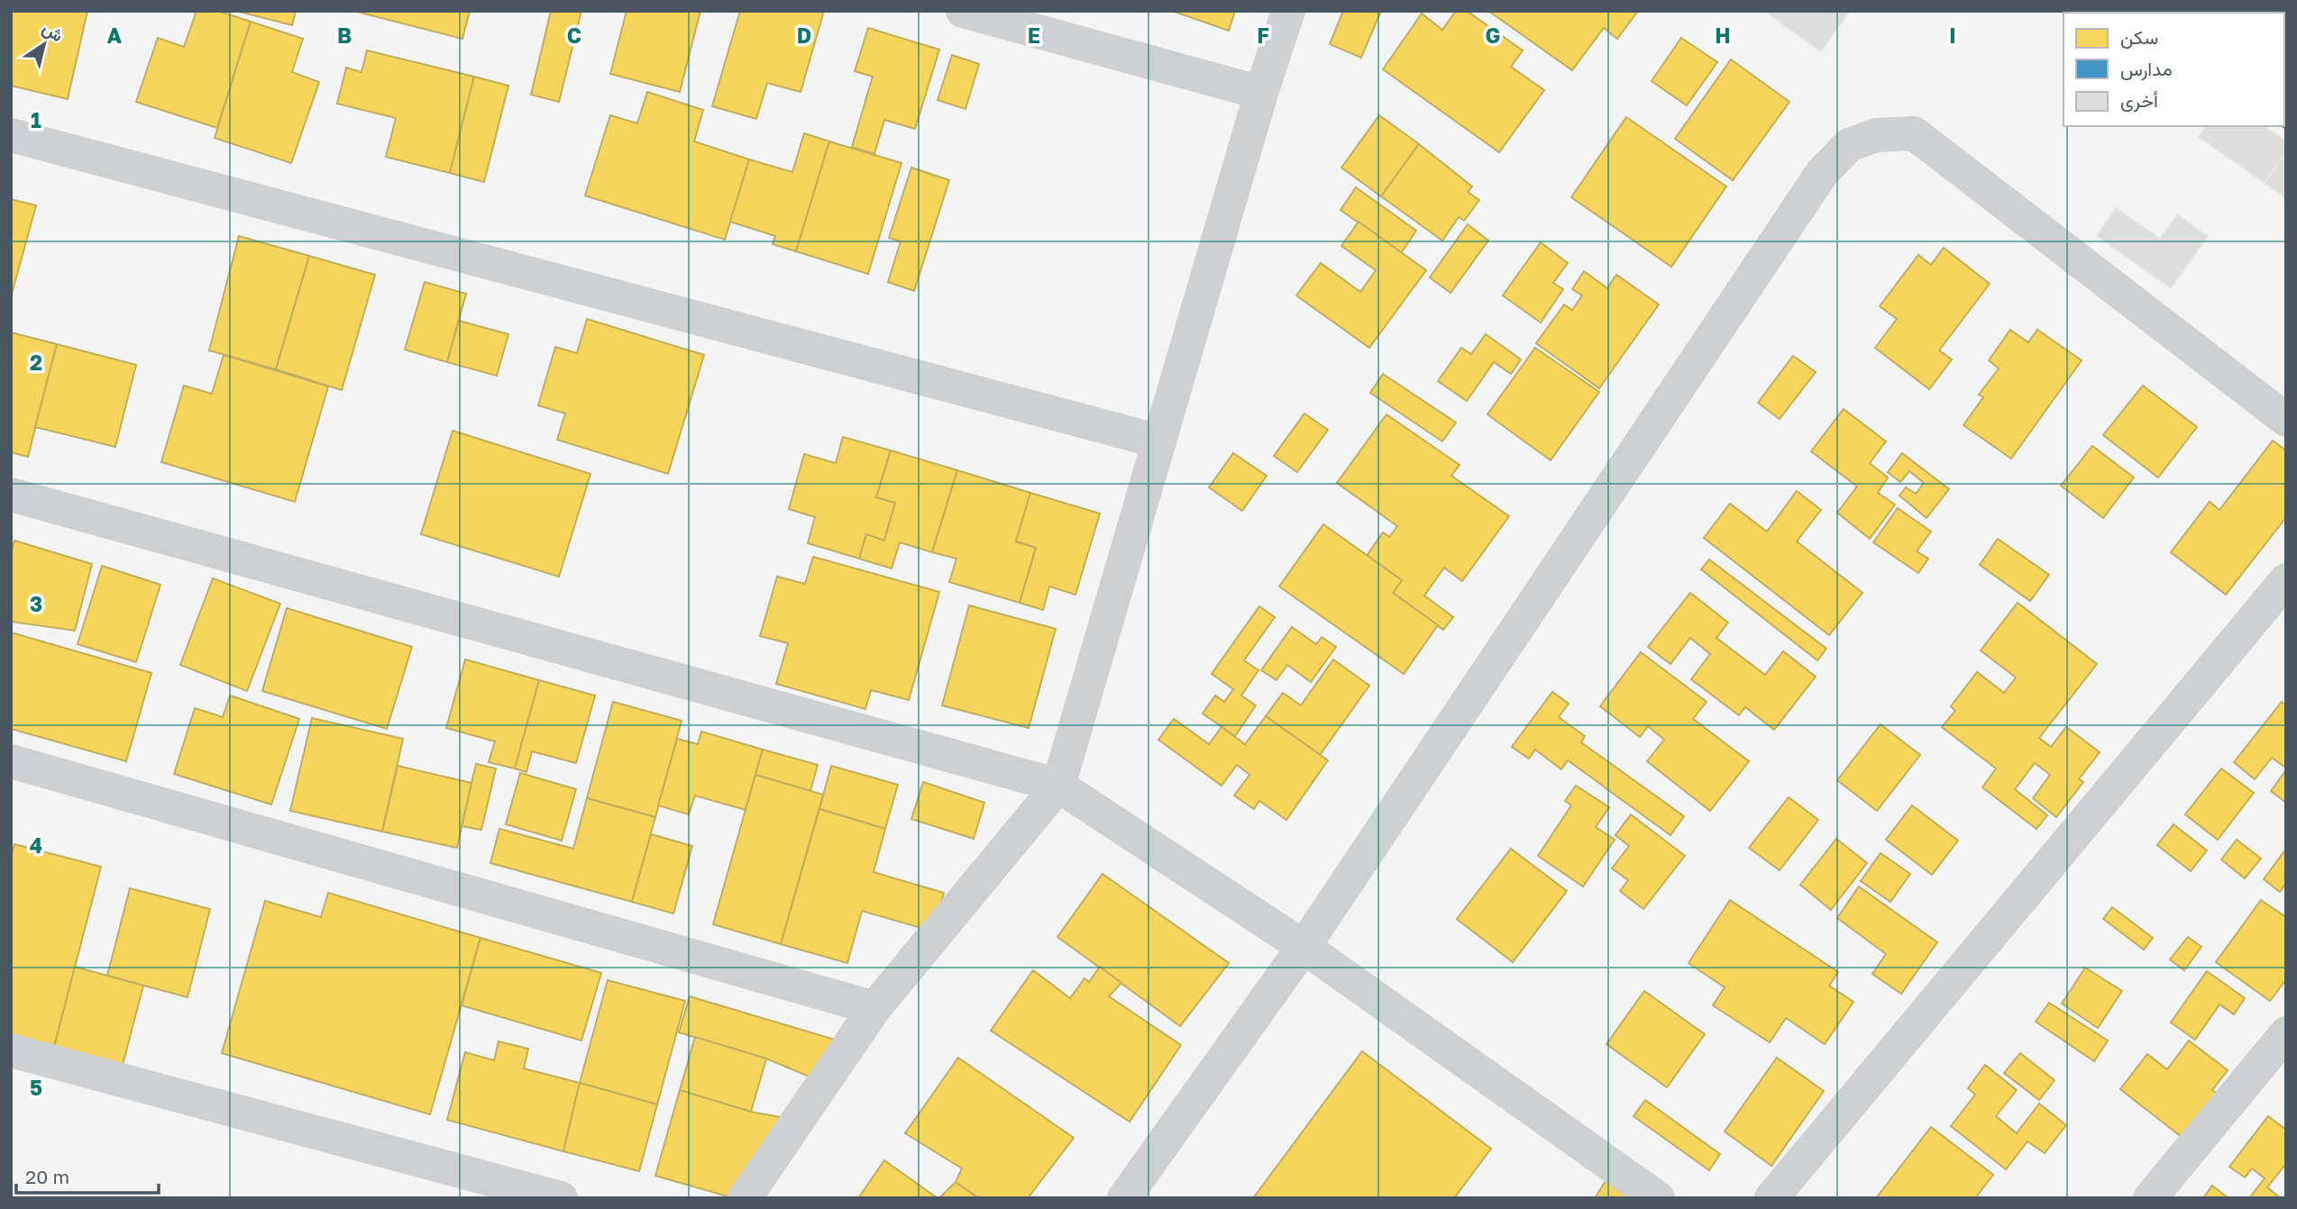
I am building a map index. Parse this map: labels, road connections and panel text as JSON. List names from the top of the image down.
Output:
{
  "legend": ["سكن", "مدارس", "أخرى"],
  "scale_bar": "20 m",
  "north": "top right",
  "grid": {
    "columns": [
      "A",
      "B",
      "C",
      "D",
      "E",
      "F",
      "G",
      "H",
      "I"
    ],
    "rows": [
      "1",
      "2",
      "3",
      "4",
      "5"
    ]
  }
}
